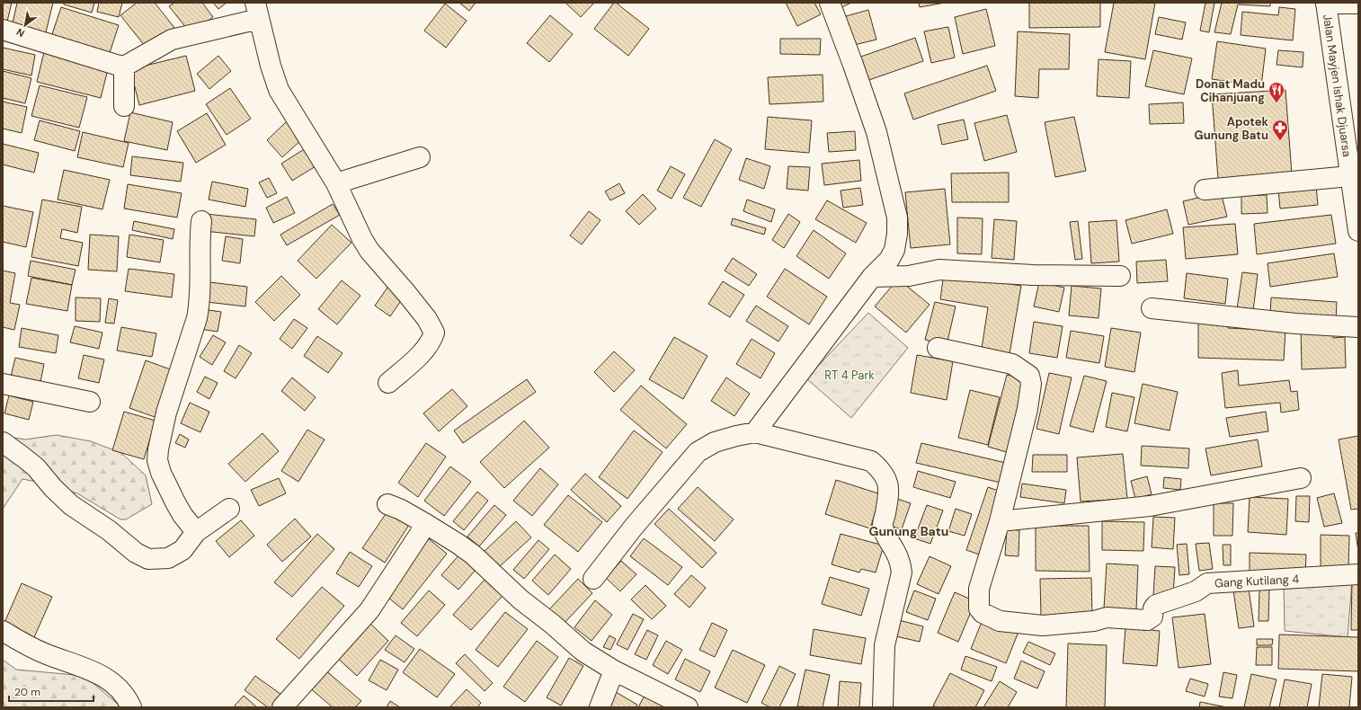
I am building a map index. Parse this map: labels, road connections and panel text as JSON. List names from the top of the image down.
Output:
{
  "streets": {
    "street": ["Jalan Mayjen Ishak Djuarsa", "Gang Kutilang 4"]
  },
  "districts": ["Gunung Batu"],
  "parks": ["RT 4 Park"],
  "places": {
    "restaurant": ["Donat Madu Cihanjuang"],
    "pharmacy": ["Apotek Gunung Batu"]
  },
  "scale_bar": "20 m",
  "north": "bottom left"
}
